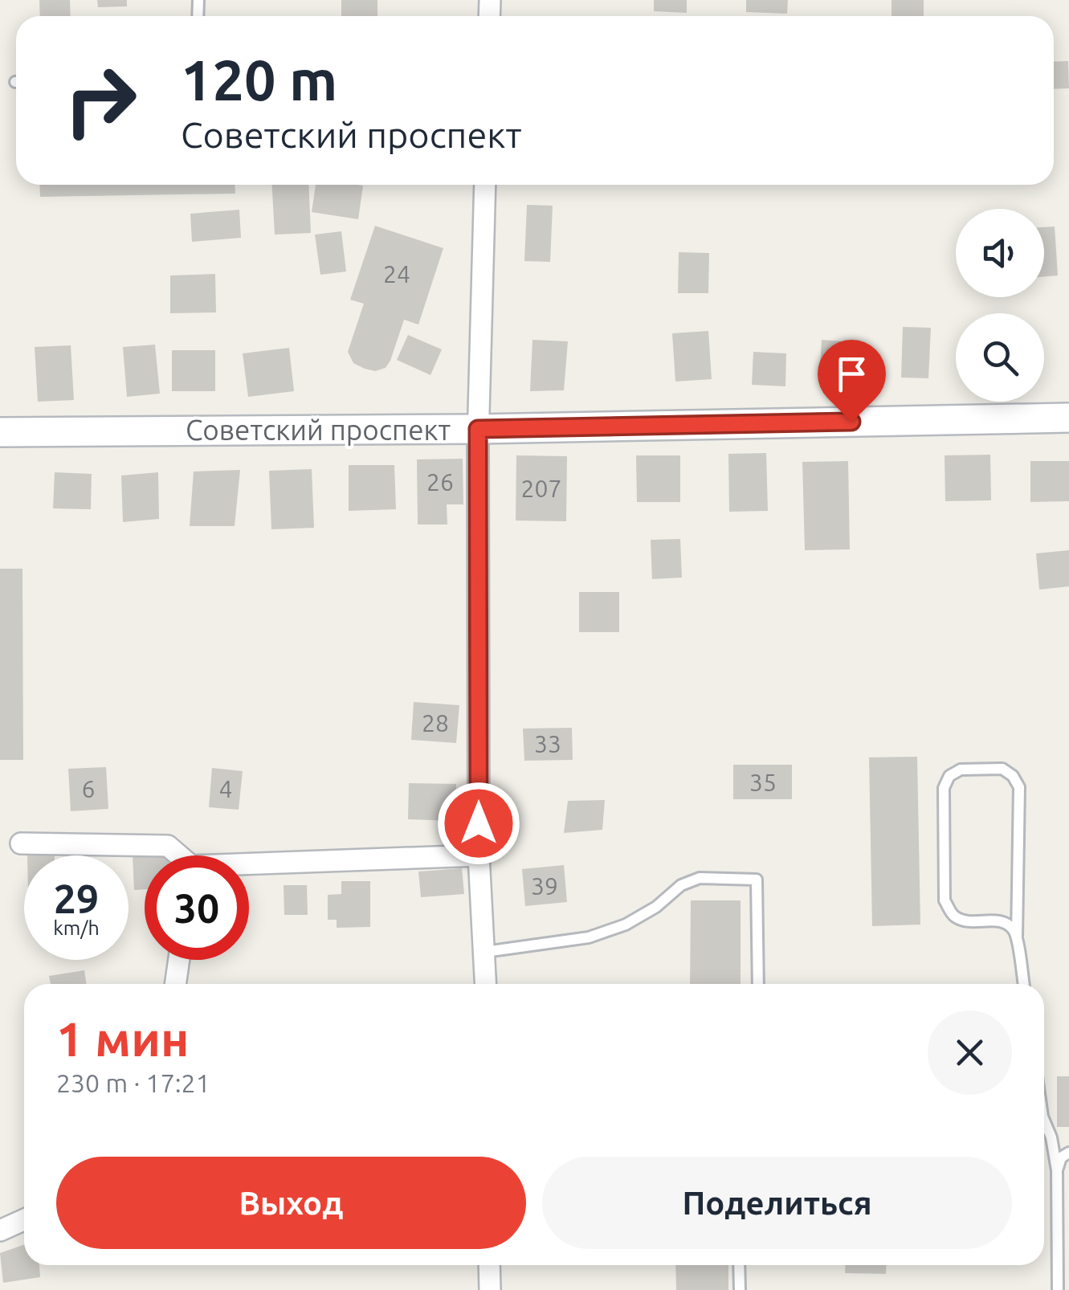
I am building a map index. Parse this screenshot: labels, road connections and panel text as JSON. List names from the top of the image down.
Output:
{
  "streets": {
    "main road": ["Советский проспект"]
  },
  "house_numbers": [
    "24",
    "26",
    "207",
    "28",
    "33",
    "35",
    "6",
    "4",
    "39"
  ],
  "page": {
    "turn": ["120 m", "Советский проспект"],
    "speed": "29 km/h",
    "limit": "30",
    "heading": ["1 мин", "230 m · 17:21"],
    "buttons": ["Выход", "Поделиться"]
  }
}
